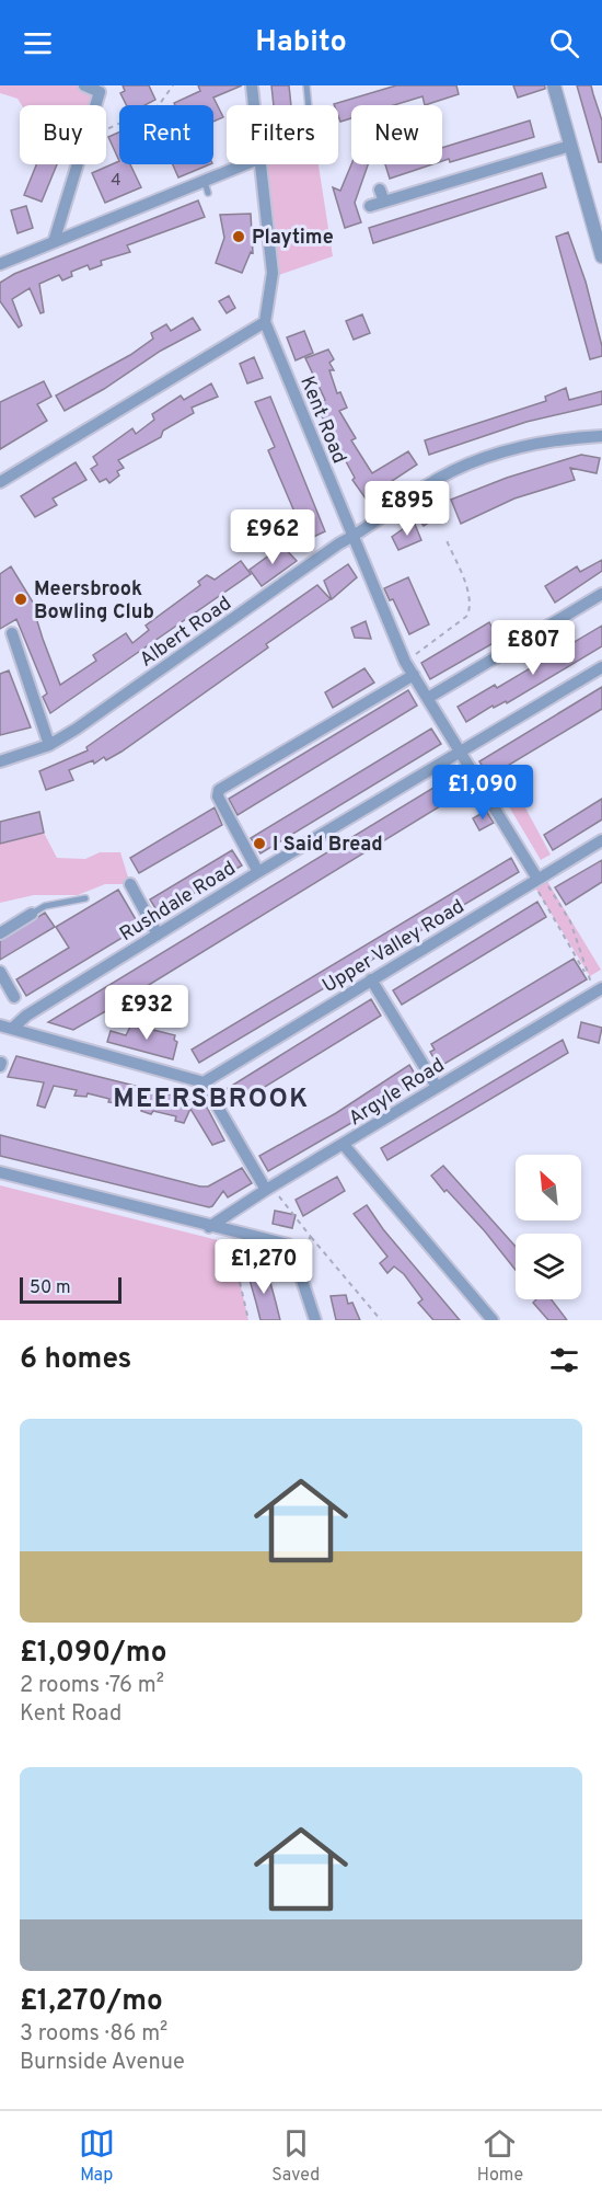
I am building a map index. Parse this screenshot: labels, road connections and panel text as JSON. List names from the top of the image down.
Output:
{
  "streets": {
    "street": [
      "Kent Road",
      "Albert Road",
      "Rushdale Road",
      "Upper Valley Road",
      "Argyle Road"
    ]
  },
  "crossings": [
    ["Kent Road", "Albert Road"],
    ["Kent Road", "Rushdale Road"],
    ["Kent Road", "Upper Valley Road"]
  ],
  "districts": ["MEERSBROOK"],
  "places": ["Playtime", "Meersbrook Bowling Club", "I Said Bread"],
  "house_numbers": ["4"],
  "scale_bar": "50 m",
  "north": "top left",
  "page": {
    "header": "Habito",
    "chip": [
      "Buy",
      "Rent",
      "Filters",
      "New"
    ],
    "price": [
      "£895",
      "£962",
      "£807",
      "£1,090",
      "£932",
      "£1,270"
    ],
    "scale": "50 m",
    "heading": "6 homes",
    "list": [
      {
        "name": "£1,090/mo",
        "note": "2 rooms · 76 m² · Kent Road"
      },
      {
        "name": "£1,270/mo",
        "note": "3 rooms · 86 m² · Burnside Avenue"
      }
    ],
    "tabs": ["Map", "Saved", "Home"]
  }
}
